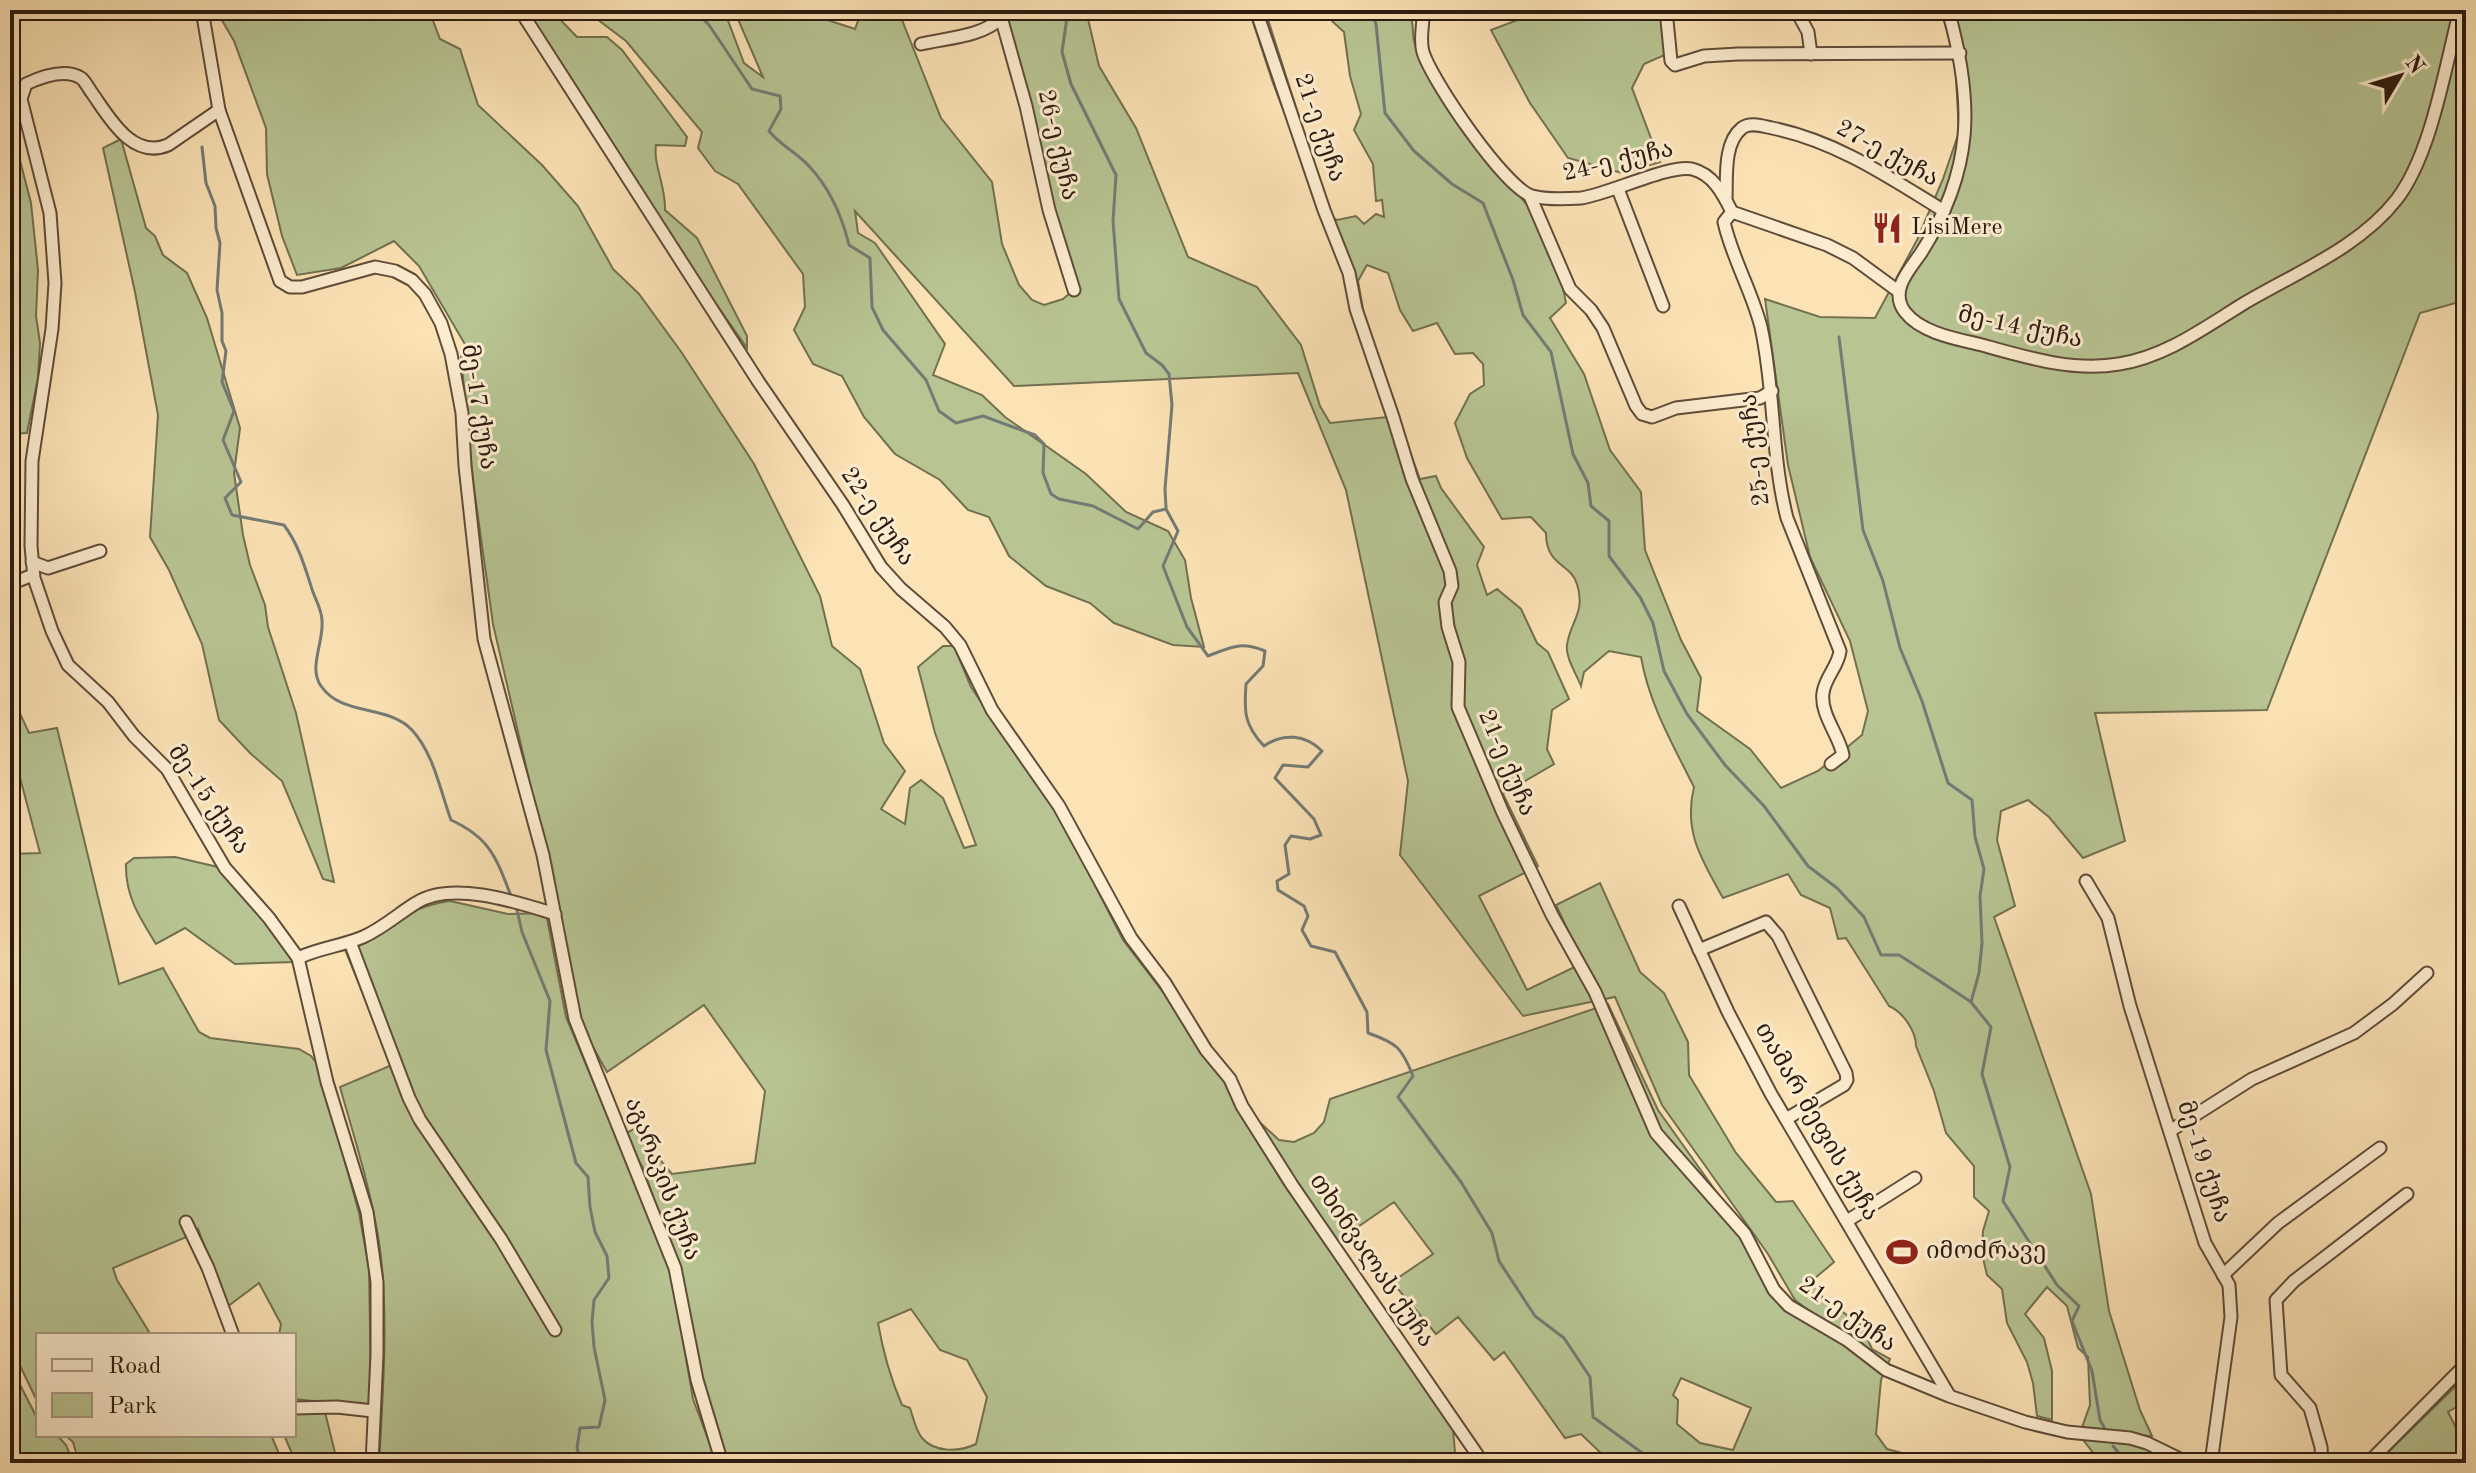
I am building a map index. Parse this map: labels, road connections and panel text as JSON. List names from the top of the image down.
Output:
{
  "streets": {
    "street": [
      "21-ე ქუჩა",
      "26-ე ქუჩა",
      "27-ე ქუჩა",
      "24-ე ქუჩა",
      "მე-14 ქუჩა",
      "მე-17 ქუჩა",
      "25-ე ქუჩა",
      "22-ე ქუჩა",
      "მე-15 ქუჩა",
      "თამარ მეფის ქუჩა",
      "მე-19 ქუჩა",
      "აგარაკის ქუჩა",
      "თხინვალას ქუჩა"
    ]
  },
  "crossings": [
    ["21-ე ქუჩა", "თამარ მეფის ქუჩა"],
    ["27-ე ქუჩა", "24-ე ქუჩა"],
    ["24-ე ქუჩა", "25-ე ქუჩა"],
    ["მე-17 ქუჩა", "მე-15 ქუჩა"],
    ["მე-17 ქუჩა", "აგარაკის ქუჩა"],
    ["22-ე ქუჩა", "თხინვალას ქუჩა"]
  ],
  "places": {
    "restaurant": ["LisiMere"],
    "sports": ["იმოძრავე"]
  },
  "legend": ["Road", "Park"],
  "north": "top right"
}
